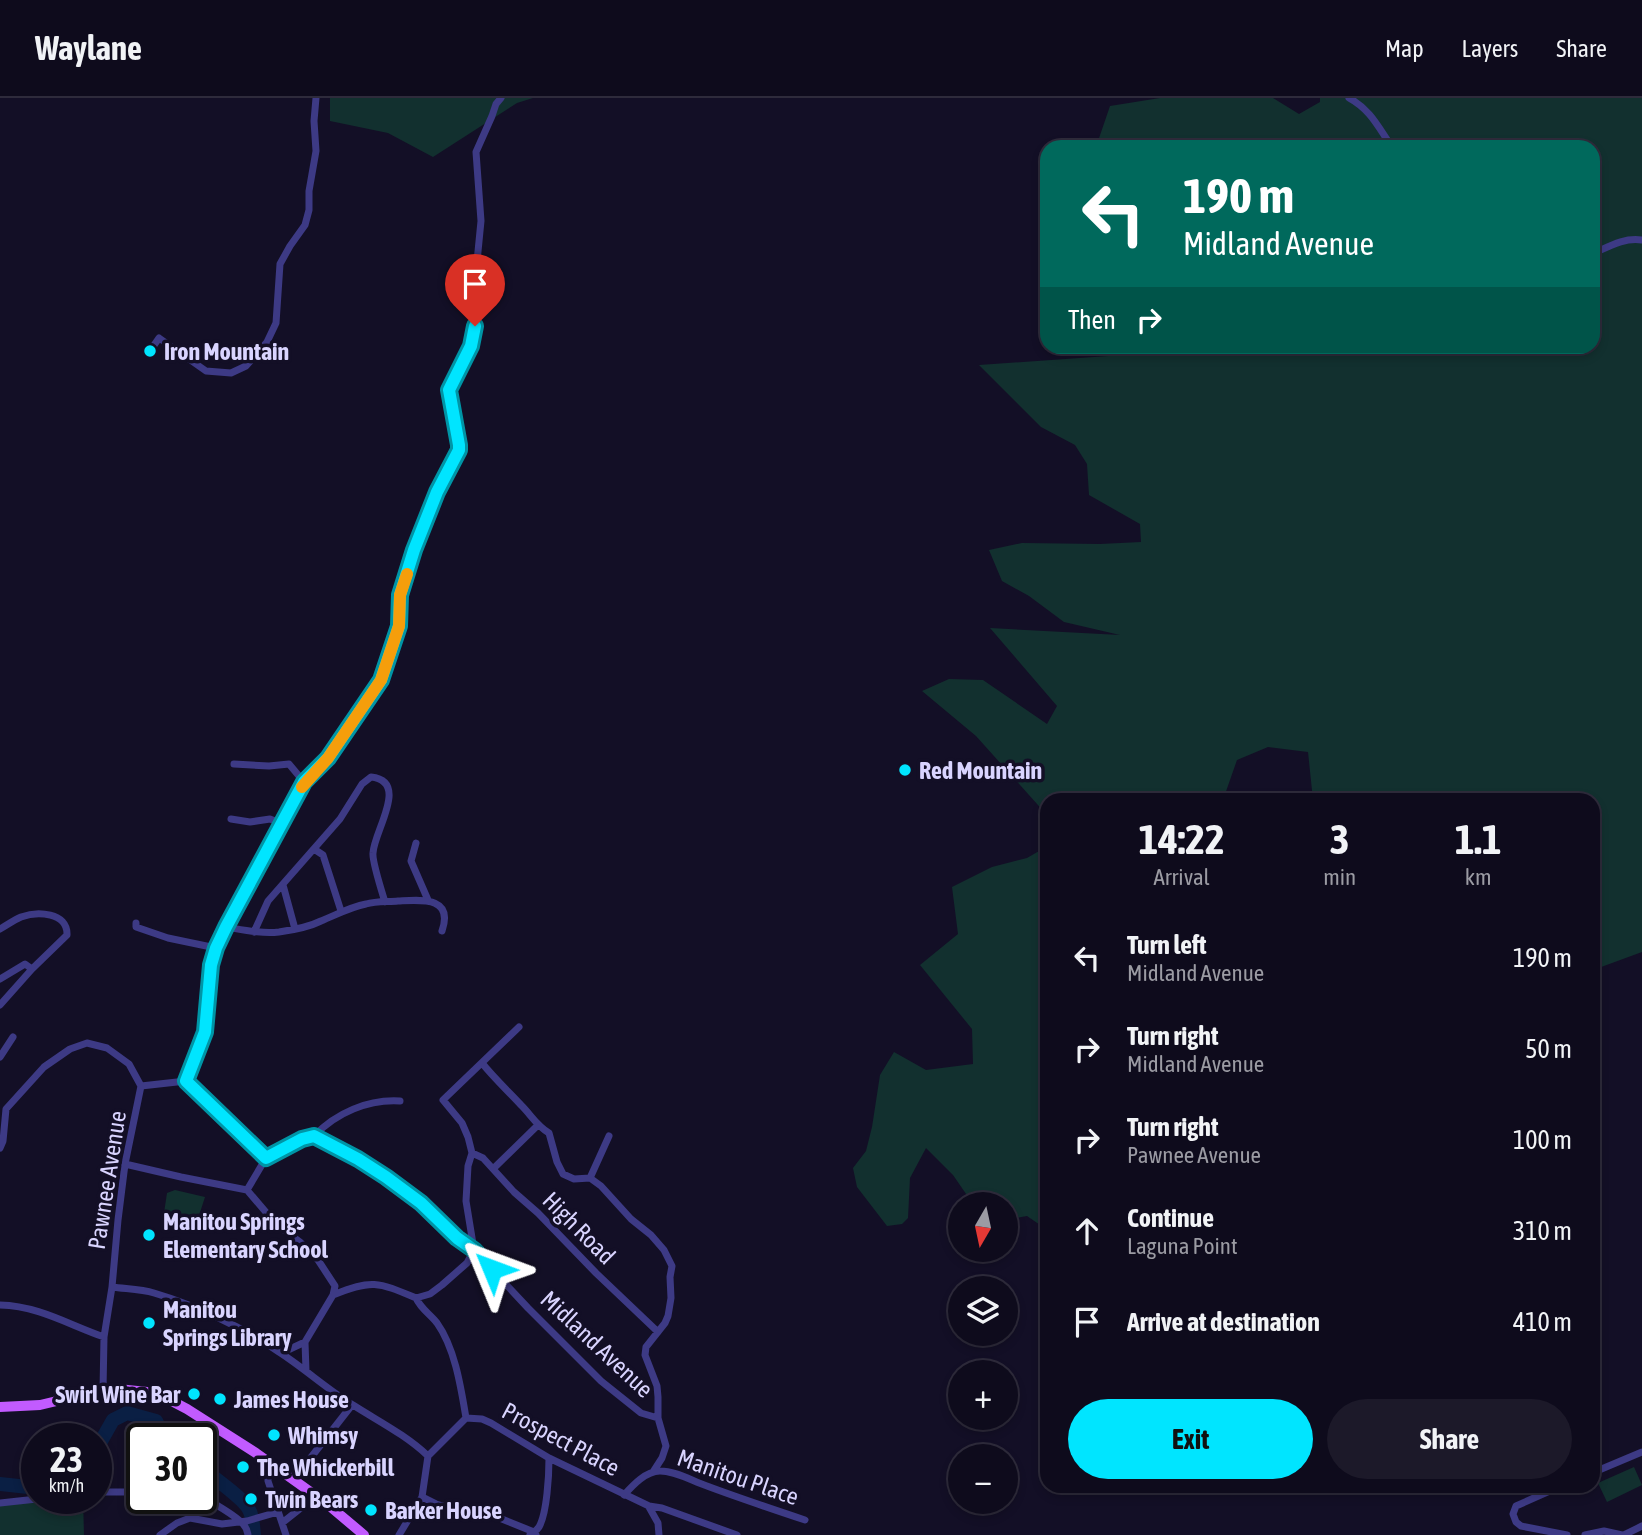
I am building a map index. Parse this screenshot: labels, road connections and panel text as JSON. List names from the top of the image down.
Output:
{
  "streets": {
    "street": [
      "Pawnee Avenue",
      "High Road",
      "Midland Avenue",
      "Prospect Place",
      "Manitou Place"
    ]
  },
  "crossings": [
    ["Prospect Place", "Manitou Place"]
  ],
  "places": [
    "Iron Mountain",
    "Red Mountain",
    "Manitou Springs Elementary School",
    "Manitou Springs Library",
    "Swirl Wine Bar",
    "James House",
    "Whimsy",
    "The Whickerbill",
    "Twin Bears",
    "Barker House"
  ],
  "north": "bottom",
  "page": {
    "header": "Waylane",
    "nav": ["Map", "Layers", "Share"],
    "turn": ["190 m", "Midland Avenue"],
    "then": "Then",
    "eta": [
      "14:22",
      "Arrival",
      "3",
      "min",
      "1.1",
      "km"
    ],
    "list": [
      {
        "name": "Turn left",
        "note": "Midland Avenue",
        "value": "190 m"
      },
      {
        "name": "Turn right",
        "note": "Midland Avenue",
        "value": "50 m"
      },
      {
        "name": "Turn right",
        "note": "Pawnee Avenue",
        "value": "100 m"
      },
      {
        "name": "Continue",
        "note": "Laguna Point",
        "value": "310 m"
      },
      {
        "name": "Arrive at destination",
        "value": "410 m"
      }
    ],
    "map_buttons": ["+", "−"],
    "buttons": ["Exit", "Share"],
    "speed": "23 km/h",
    "limit": "30"
  }
}
